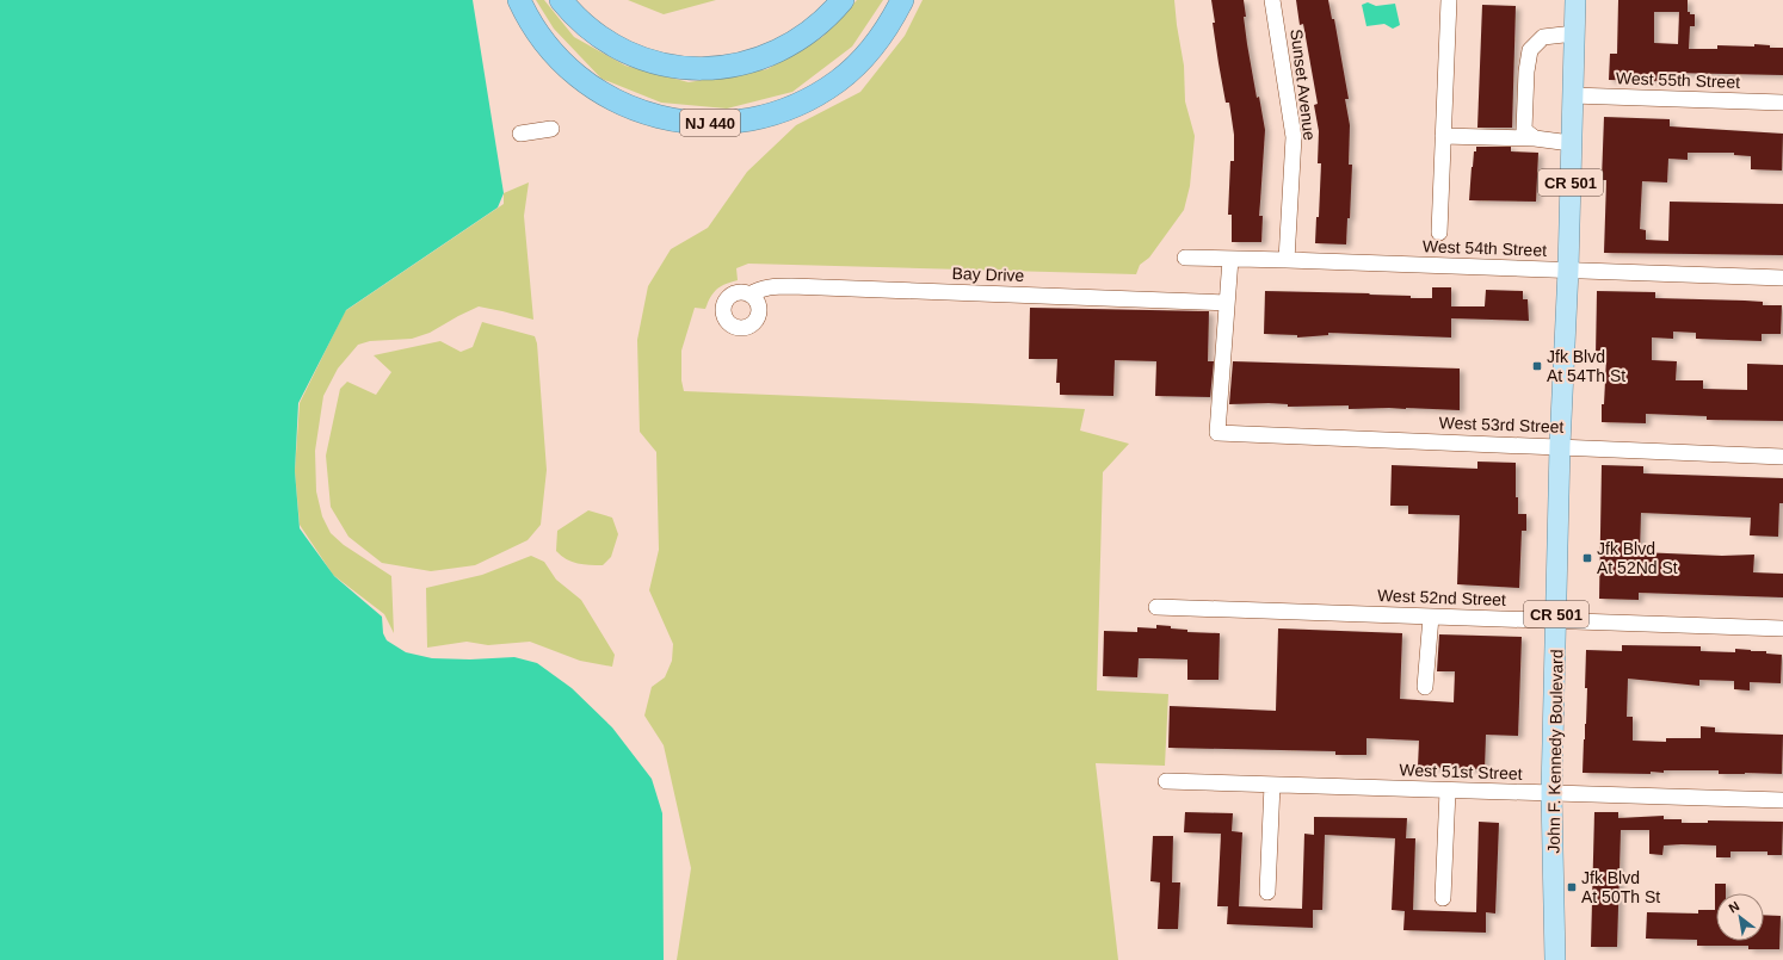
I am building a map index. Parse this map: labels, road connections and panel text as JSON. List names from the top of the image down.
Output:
{
  "streets": {
    "highway": ["NJ 440"],
    "main road": ["CR 501", "John F. Kennedy Boulevard"],
    "street": [
      "West 55th Street",
      "Sunset Avenue",
      "West 54th Street",
      "Bay Drive",
      "West 53rd Street",
      "West 52nd Street",
      "West 51st Street"
    ]
  },
  "crossings": [
    ["West 55th Street", "John F. Kennedy Boulevard"],
    ["Sunset Avenue", "West 54th Street"],
    ["West 54th Street", "John F. Kennedy Boulevard"],
    ["Bay Drive", "West 53rd Street"],
    ["West 53rd Street", "John F. Kennedy Boulevard"],
    ["West 52nd Street", "John F. Kennedy Boulevard"],
    ["John F. Kennedy Boulevard", "West 51st Street"]
  ],
  "places": {
    "transit": ["Jfk Blvd At 54Th St", "Jfk Blvd At 52Nd St", "Jfk Blvd At 50Th St"]
  },
  "north": "top left"
}
